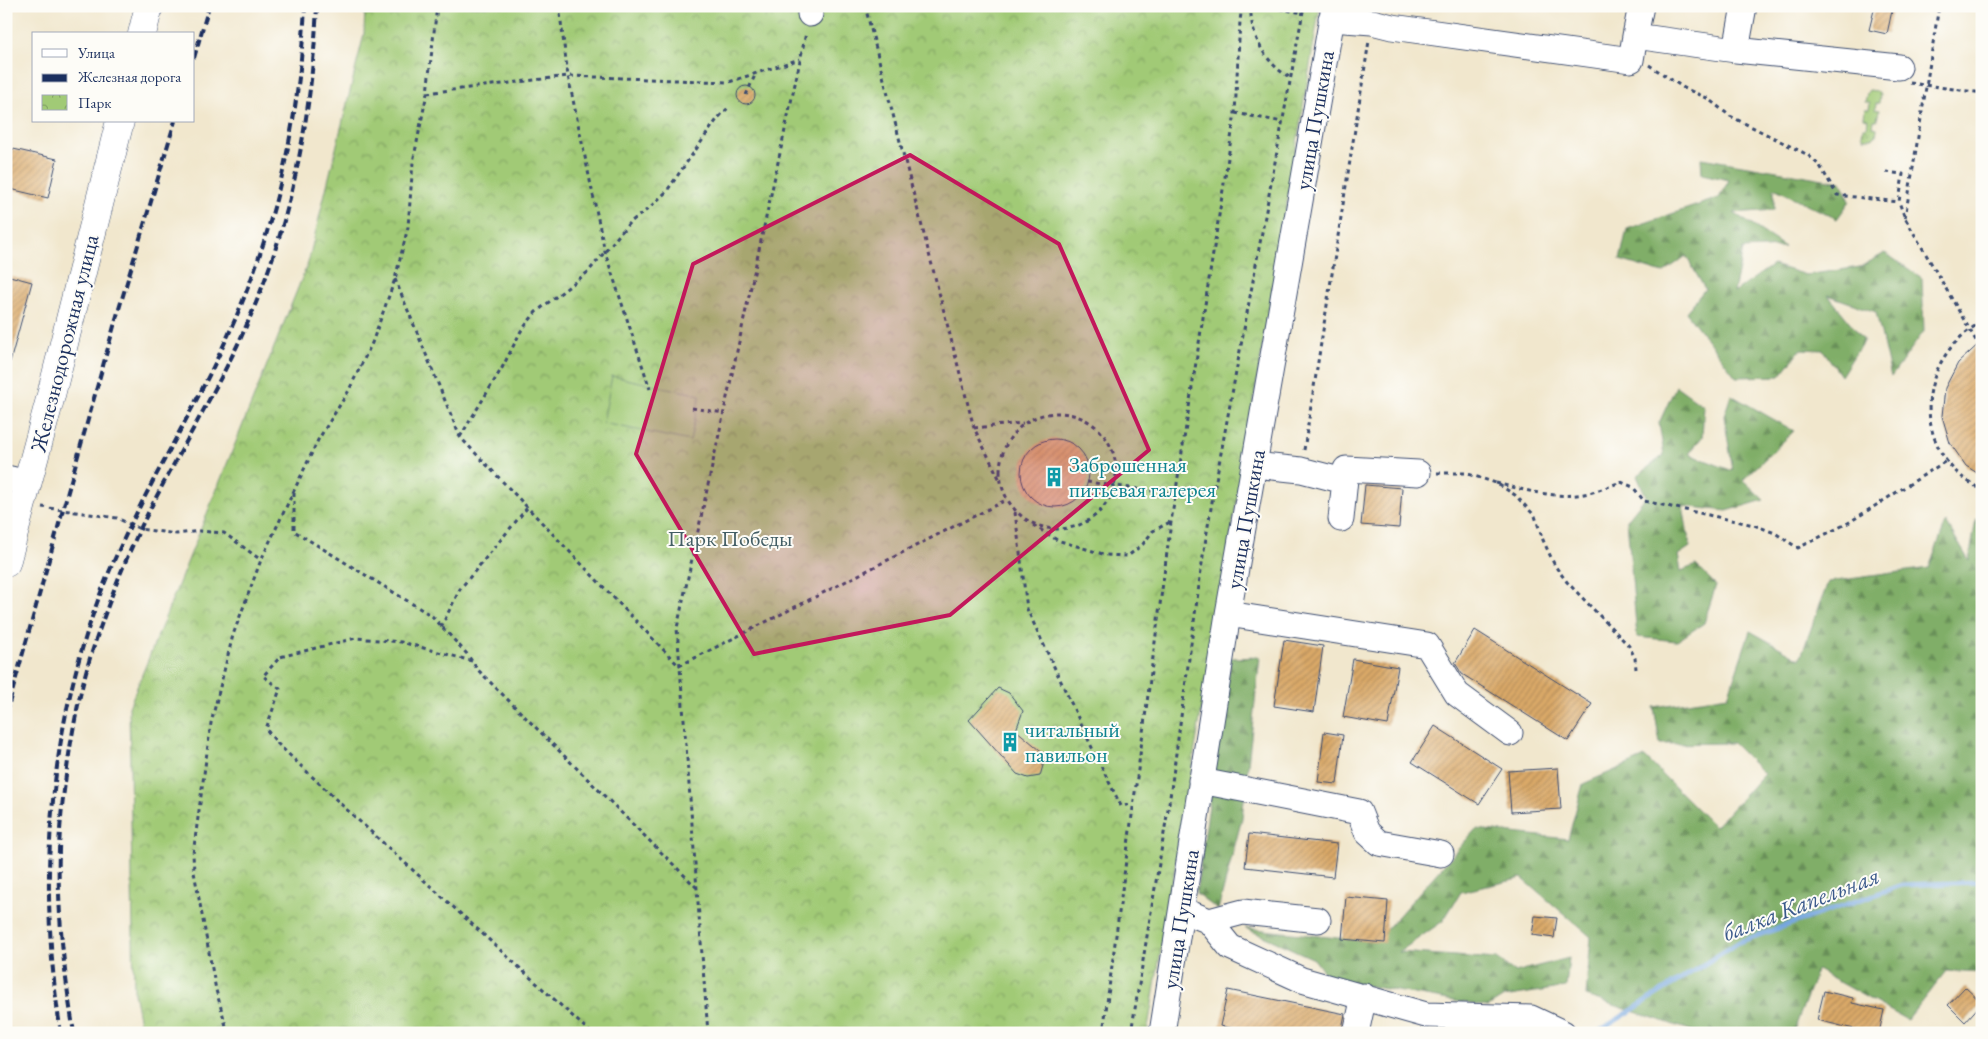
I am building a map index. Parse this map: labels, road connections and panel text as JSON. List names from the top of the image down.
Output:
{
  "streets": {
    "main road": ["Железнодорожная улица"],
    "street": ["улица Пушкина"]
  },
  "water": ["балка Капельная"],
  "parks": ["Парк Победы"],
  "places": {
    "building": ["Заброшенная питьевая галерея", "читальный павильон"]
  },
  "legend": ["Улица", "Железная дорога", "Парк"]
}
